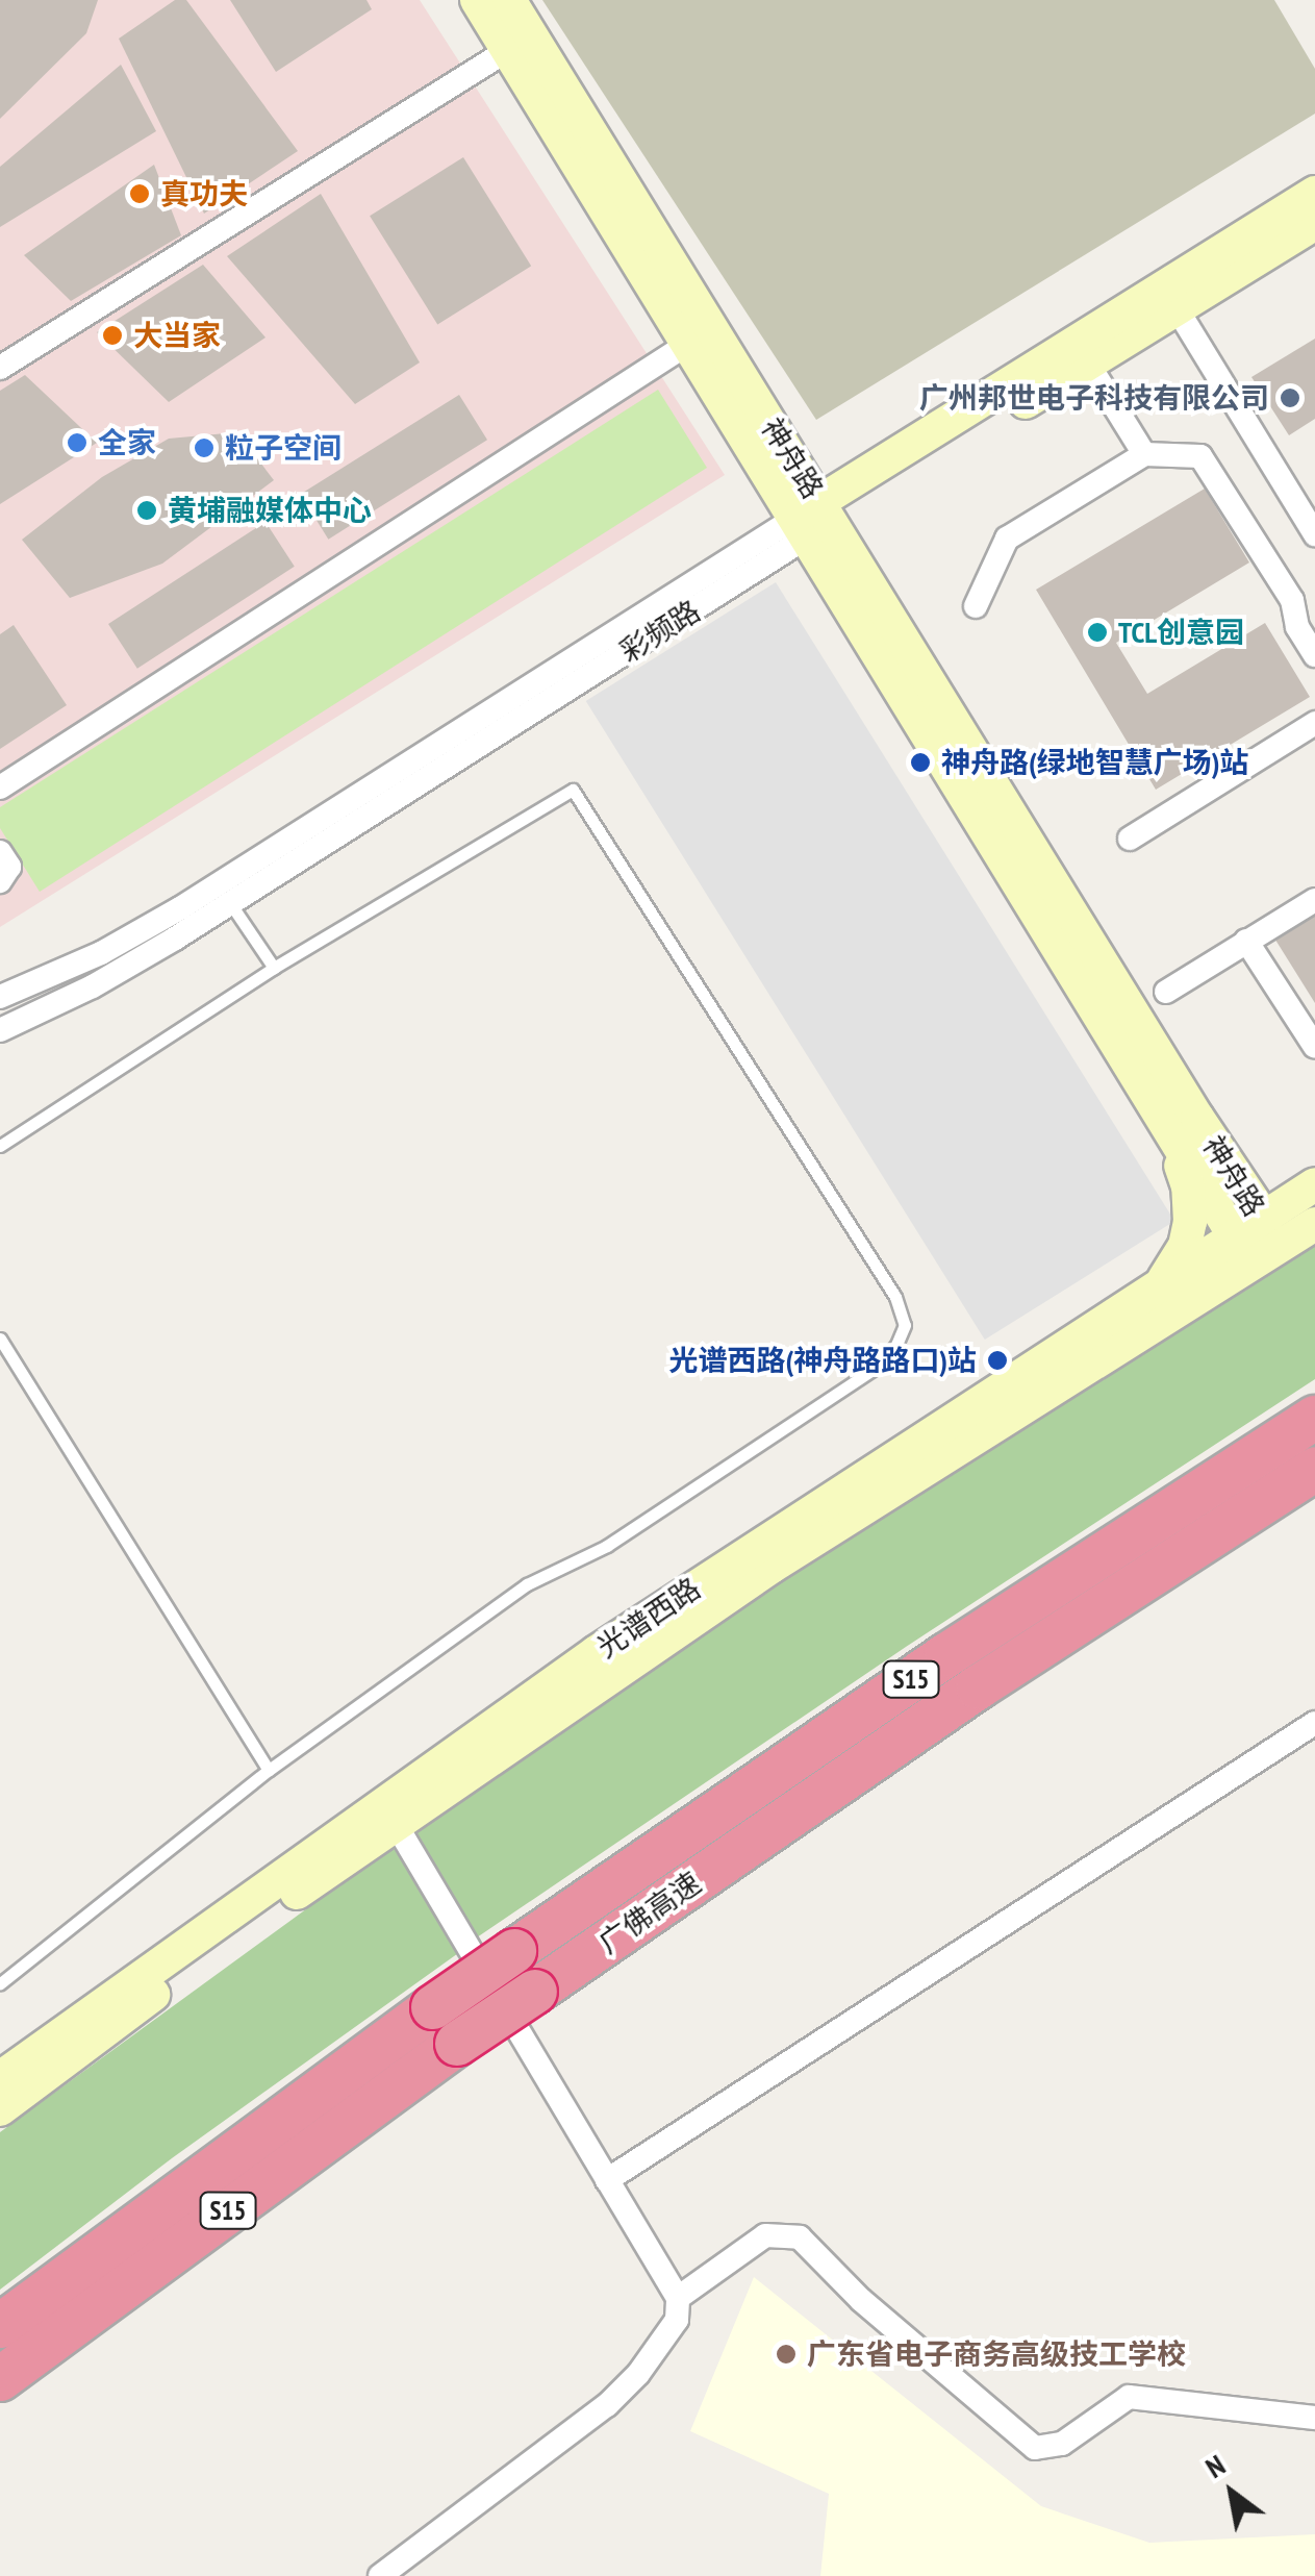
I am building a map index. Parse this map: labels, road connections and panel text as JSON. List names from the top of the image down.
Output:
{
  "streets": {
    "highway": ["S15", "广佛高速"],
    "street": ["神舟路", "彩频路", "光谱西路"]
  },
  "crossings": [
    ["神舟路", "彩频路"],
    ["神舟路", "光谱西路"]
  ],
  "places": [
    "真功夫",
    "大当家",
    "广州邦世电子科技有限公司",
    "全家",
    "粒子空间",
    "黄埔融媒体中心",
    "TCL创意园",
    "神舟路(绿地智慧广场)站",
    "光谱西路(神舟路路口)站",
    "广东省电子商务高级技工学校"
  ],
  "north": "top left"
}
